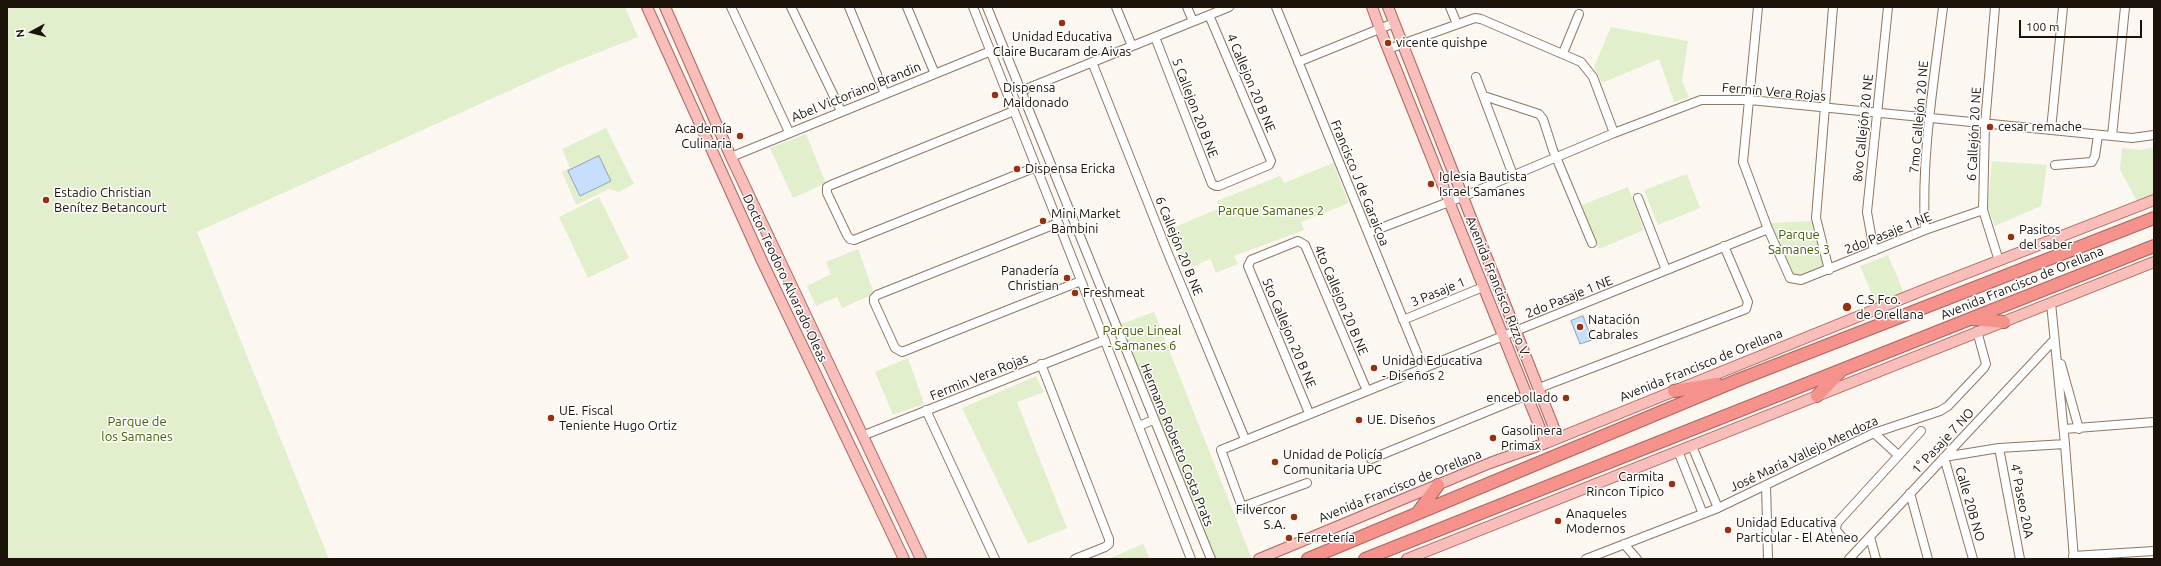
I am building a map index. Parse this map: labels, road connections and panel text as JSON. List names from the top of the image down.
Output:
{
  "streets": {
    "highway": ["Avenida Francisco de Orellana"],
    "main road": ["Doctor Teodoro Alvarado Oleas", "Avenida Francisco Rizzo V."],
    "street": [
      "4 Callejon 20 B NE",
      "Abel Victoriano Brandin",
      "Fermin Vera Rojas",
      "5 Callejon 20 B NE",
      "7mo Callejón 20 NE",
      "8vo Callejón 20 NE",
      "6 Callejón 20 NE",
      "Francisco J de Garaicoa",
      "2do Pasaje 1 NE",
      "6 Callejón 20 B NE",
      "3 Pasaje 1",
      "4to Callejon 20 B NE",
      "5to Callejon 20 B NE",
      "1° Pasaje 7 NO",
      "Hermano Roberto Costa Prats",
      "José María Vallejo Mendoza",
      "4° Paseo 20A",
      "Calle 20B NO"
    ]
  },
  "crossings": [
    ["4 Callejon 20 B NE", "5 Callejon 20 B NE"],
    ["Abel Victoriano Brandin", "Doctor Teodoro Alvarado Oleas"],
    ["Fermin Vera Rojas", "7mo Callejón 20 NE"],
    ["Fermin Vera Rojas", "8vo Callejón 20 NE"],
    ["Fermin Vera Rojas", "6 Callejón 20 NE"],
    ["Fermin Vera Rojas", "Francisco J de Garaicoa"],
    ["Fermin Vera Rojas", "Doctor Teodoro Alvarado Oleas"],
    ["Fermin Vera Rojas", "Avenida Francisco Rizzo V."],
    ["7mo Callejón 20 NE", "2do Pasaje 1 NE"],
    ["8vo Callejón 20 NE", "2do Pasaje 1 NE"],
    ["6 Callejón 20 NE", "2do Pasaje 1 NE"],
    ["6 Callejón 20 NE", "Avenida Francisco de Orellana"],
    ["Francisco J de Garaicoa", "2do Pasaje 1 NE"],
    ["Francisco J de Garaicoa", "3 Pasaje 1"],
    ["2do Pasaje 1 NE", "6 Callejón 20 B NE"],
    ["2do Pasaje 1 NE", "Avenida Francisco Rizzo V."],
    ["2do Pasaje 1 NE", "4to Callejon 20 B NE"],
    ["2do Pasaje 1 NE", "5to Callejon 20 B NE"],
    ["Avenida Francisco de Orellana", "Avenida Francisco Rizzo V."],
    ["Avenida Francisco de Orellana", "José María Vallejo Mendoza"],
    ["Avenida Francisco Rizzo V.", "3 Pasaje 1"],
    ["4to Callejon 20 B NE", "5to Callejon 20 B NE"],
    ["1° Pasaje 7 NO", "Calle 20B NO"],
    ["4° Paseo 20A", "Calle 20B NO"]
  ],
  "parks": [
    "Parque Samanes 2",
    "Parque Samanes 3",
    "Parque Lineal - Samanes 6",
    "Parque de los Samanes"
  ],
  "places": [
    "Unidad Educativa Claire Bucaram de Aivas",
    "vicente quishpe",
    "Dispensa Maldonado",
    "cesar remache",
    "Academía Culinaria",
    "Dispensa Ericka",
    "Iglesia Bautista Israel Samanes",
    "Estadio Christian Benítez Betancourt",
    "Mini Market Bambini",
    "Pasitos del saber",
    "Panadería Christian",
    "Freshmeat",
    "C.S Fco. de Orellana",
    "Natación Cabrales",
    "Unidad Educativa - Diseños 2",
    "encebollado",
    "UE. Fiscal Teniente Hugo Ortiz",
    "UE. Diseños",
    "Gasolinera Primax",
    "Unidad de Policía Comunitaria UPC",
    "Carmita Rincon Tipico",
    "Filvercor S.A.",
    "Anaqueles Modernos",
    "Unidad Educativa Particular - El Ateneo",
    "Ferretería"
  ],
  "scale_bar": "100 m",
  "north": "left"
}
